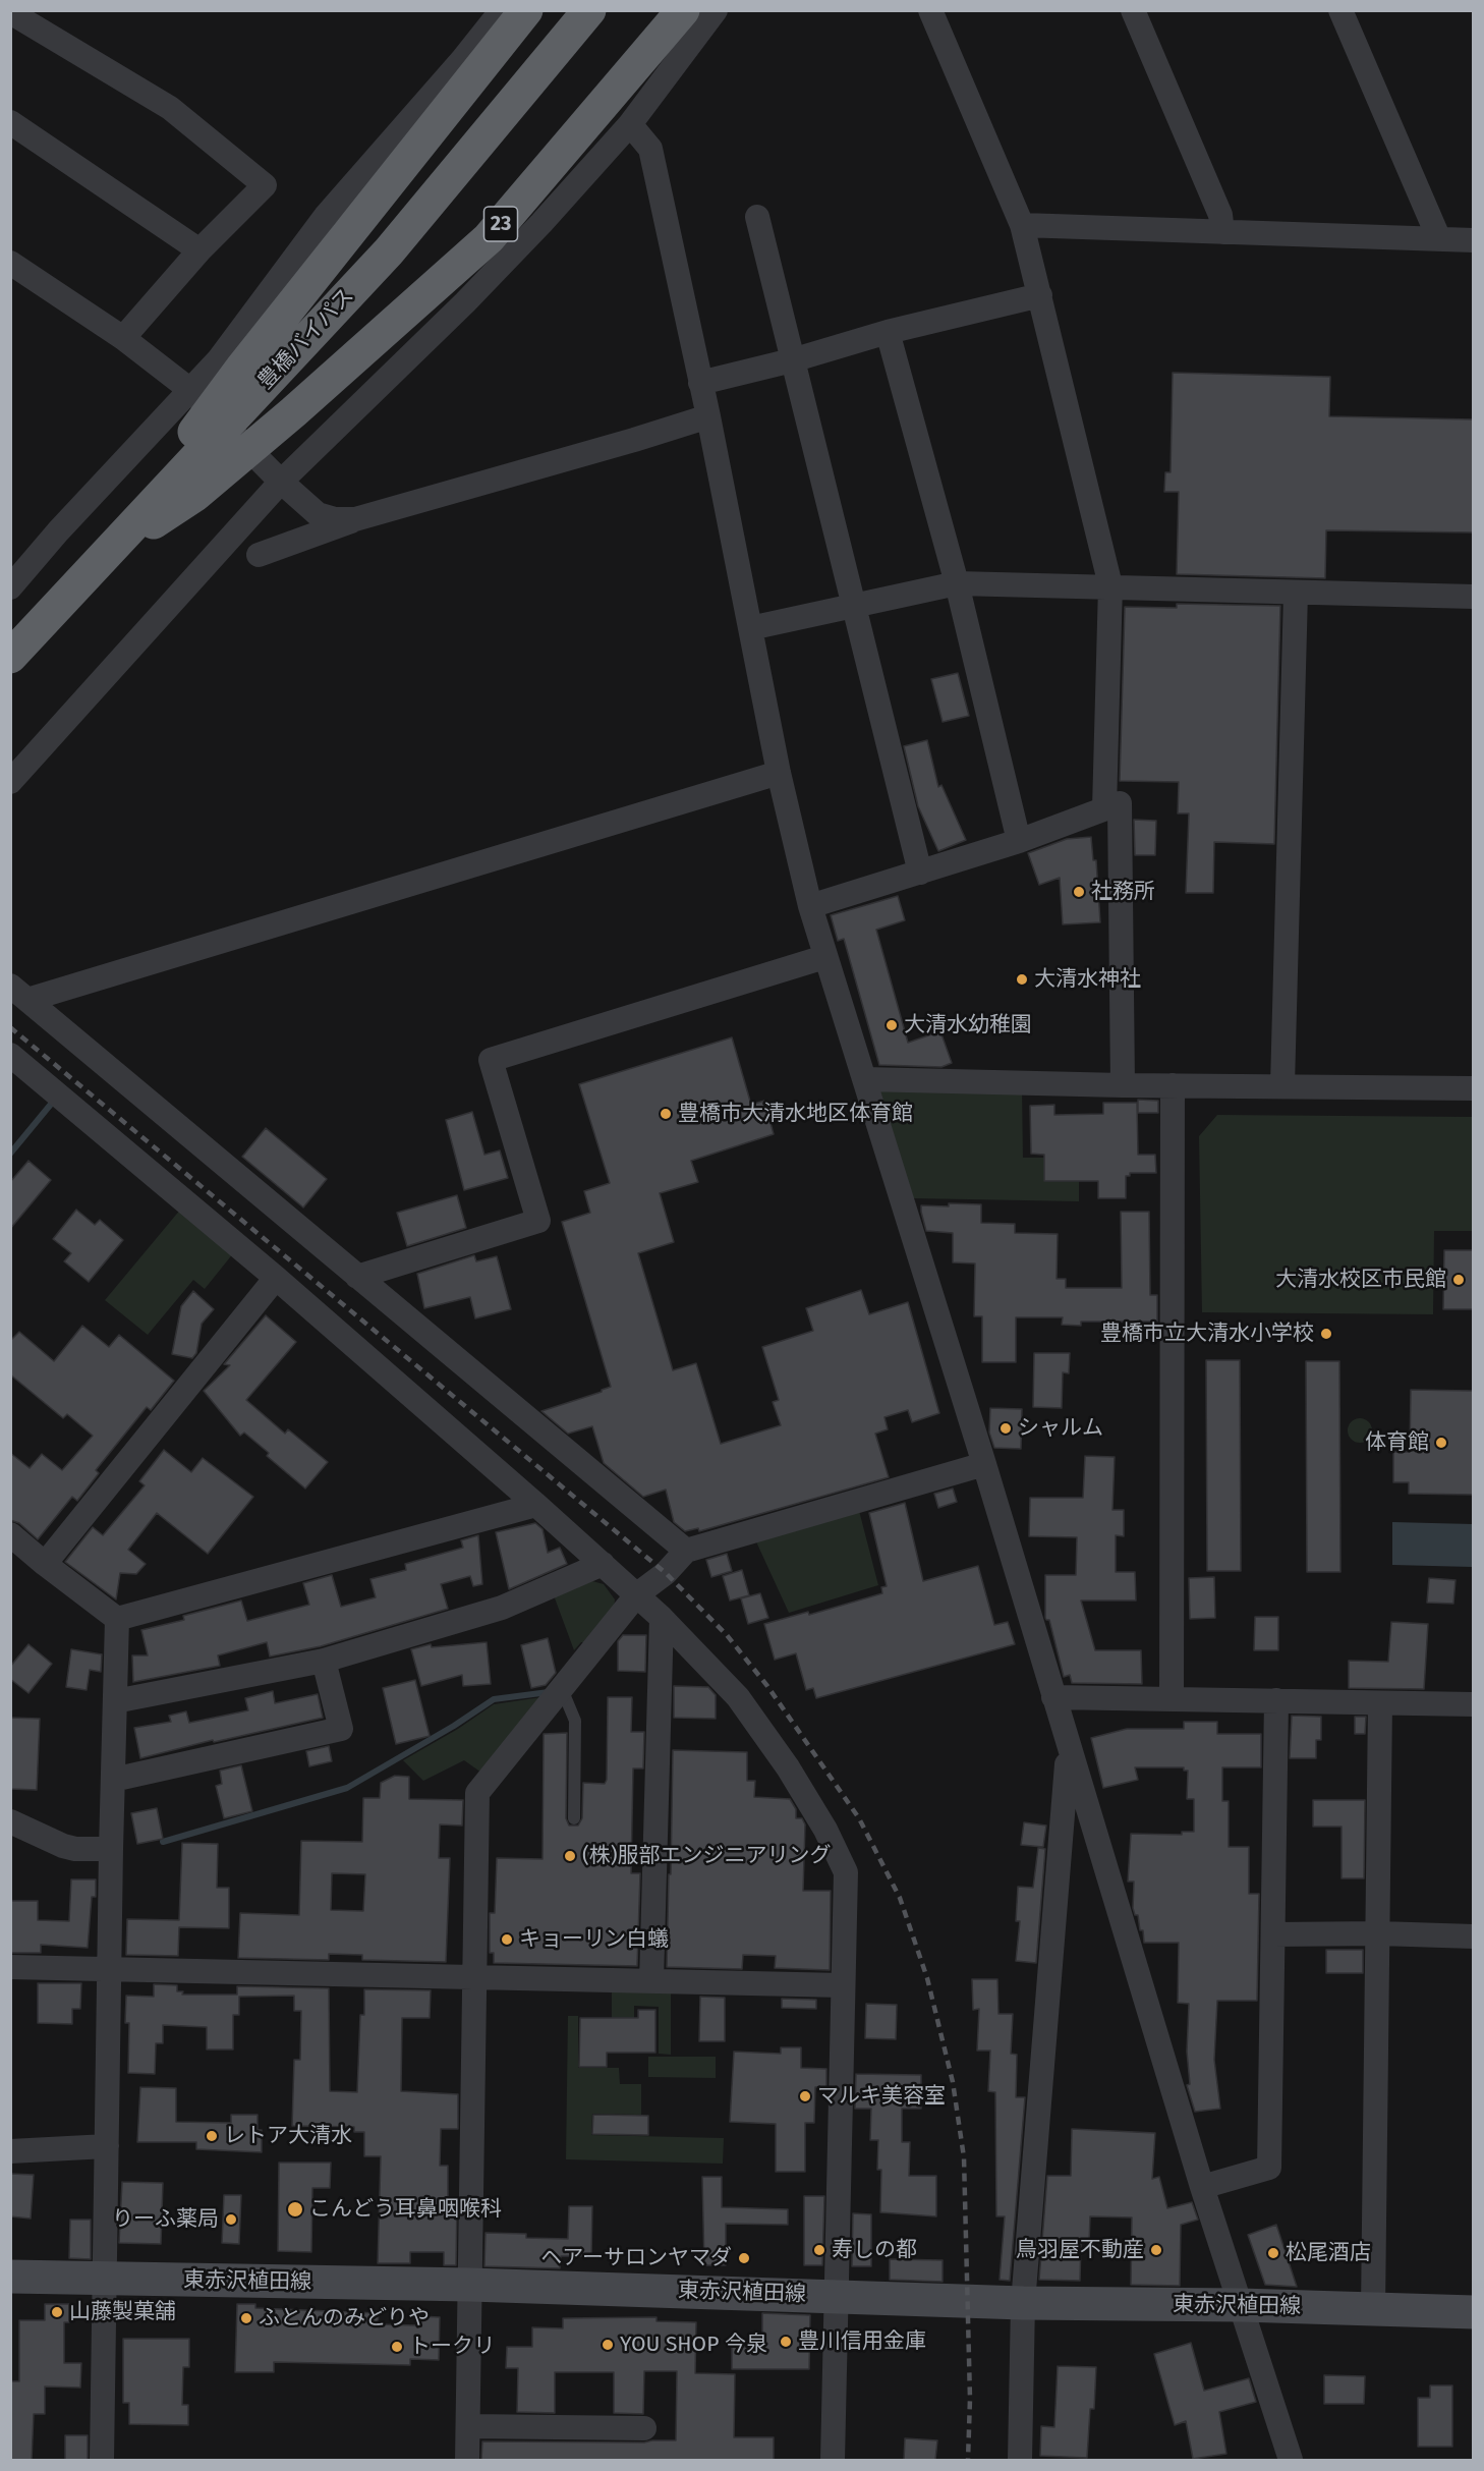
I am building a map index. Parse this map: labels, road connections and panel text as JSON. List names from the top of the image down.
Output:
{
  "streets": {
    "highway": ["23", "豊橋バイパス"],
    "main road": ["東赤沢植田線"]
  },
  "crossings": [
    ["23", "豊橋バイパス"]
  ],
  "places": [
    "社務所",
    "大清水神社",
    "大清水幼稚園",
    "豊橋市大清水地区体育館",
    "大清水校区市民館",
    "豊橋市立大清水小学校",
    "シャルム",
    "体育館",
    "(株)服部エンジニアリング",
    "キョーリン白蟻",
    "マルキ美容室",
    "レトア大清水",
    "こんどう耳鼻咽喉科",
    "りーふ薬局",
    "寿しの都",
    "鳥羽屋不動産",
    "松尾酒店",
    "ヘアーサロンヤマダ",
    "山藤製菓舗",
    "ふとんのみどりや",
    "豊川信用金庫",
    "YOU SHOP 今泉",
    "トークリ"
  ]
}
